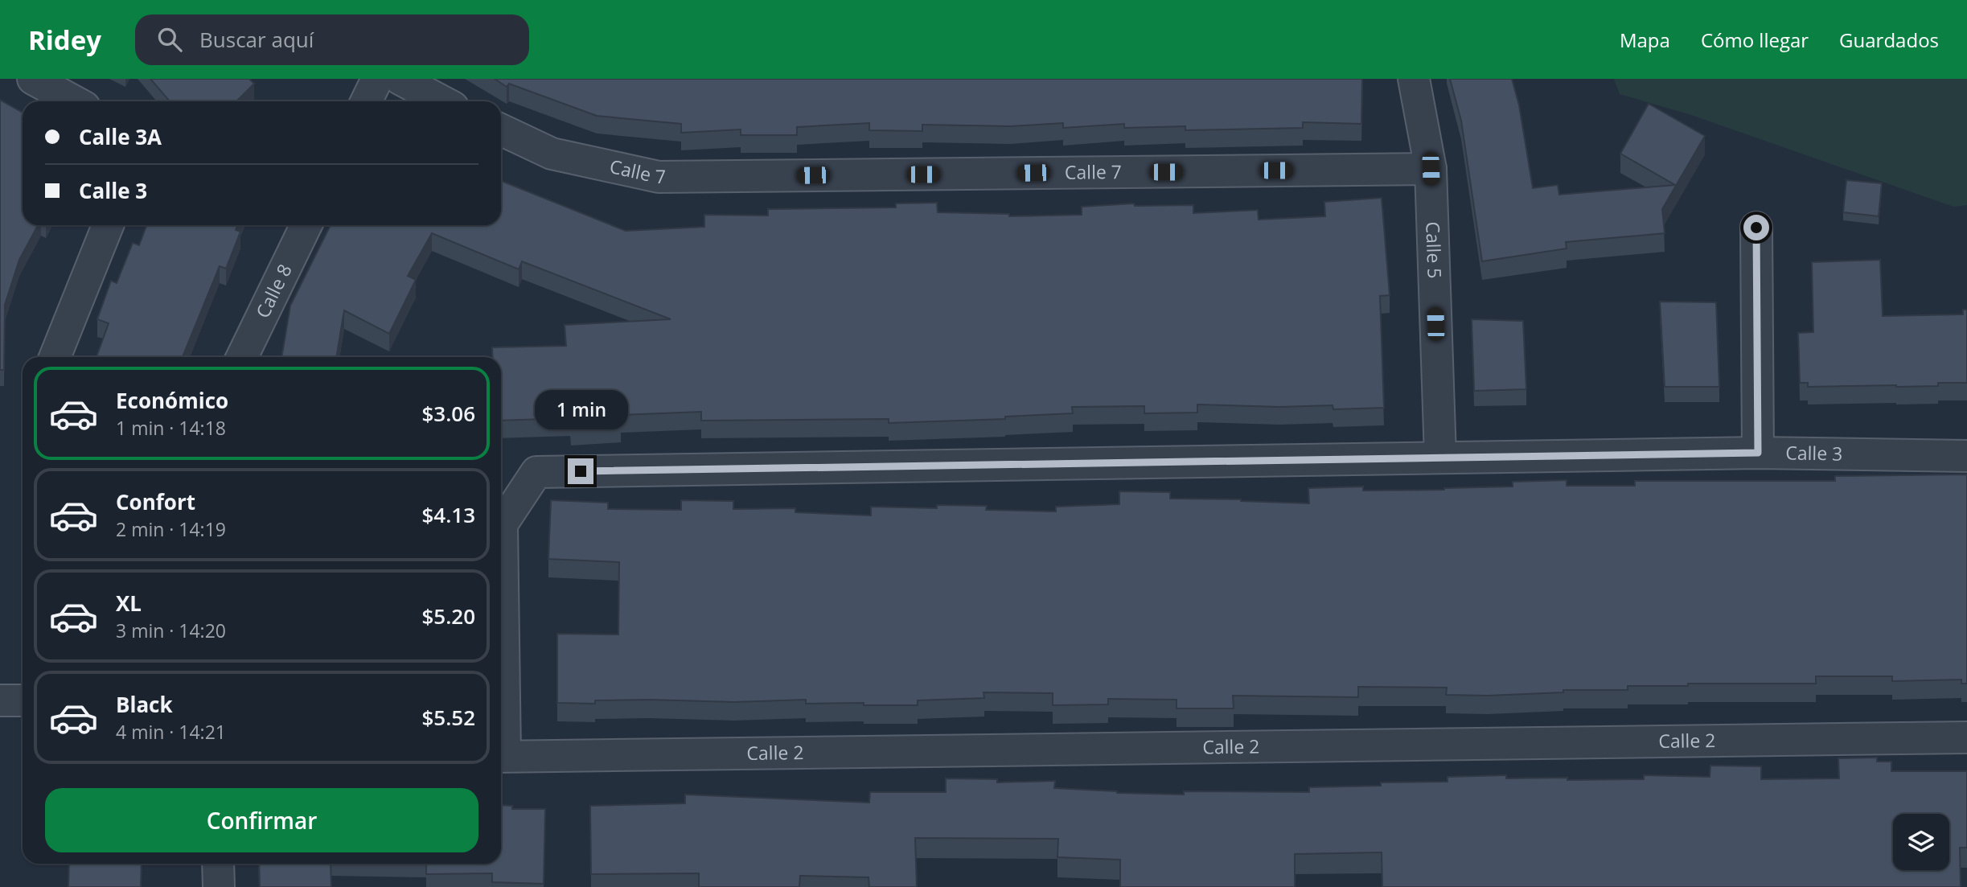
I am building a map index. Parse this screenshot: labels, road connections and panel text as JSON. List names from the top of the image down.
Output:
{
  "streets": {
    "street": [
      "Calle 7",
      "Calle 5",
      "Calle 8",
      "Calle 3",
      "Calle 2"
    ]
  },
  "crossings": [
    ["Calle 7", "Calle 5"],
    ["Calle 5", "Calle 3"]
  ],
  "page": {
    "header": "Ridey",
    "search": "Buscar aquí",
    "nav": ["Mapa", "Cómo llegar", "Guardados"],
    "banner": ["Calle 3A", "Calle 3"],
    "list": [
      {
        "name": "Económico",
        "note": "1 min · 14:18",
        "value": "$3.06"
      },
      {
        "name": "Confort",
        "note": "2 min · 14:19",
        "value": "$4.13"
      },
      {
        "name": "XL",
        "note": "3 min · 14:20",
        "value": "$5.20"
      },
      {
        "name": "Black",
        "note": "4 min · 14:21",
        "value": "$5.52"
      }
    ],
    "bubble": "1 min",
    "buttons": "Confirmar"
  }
}
